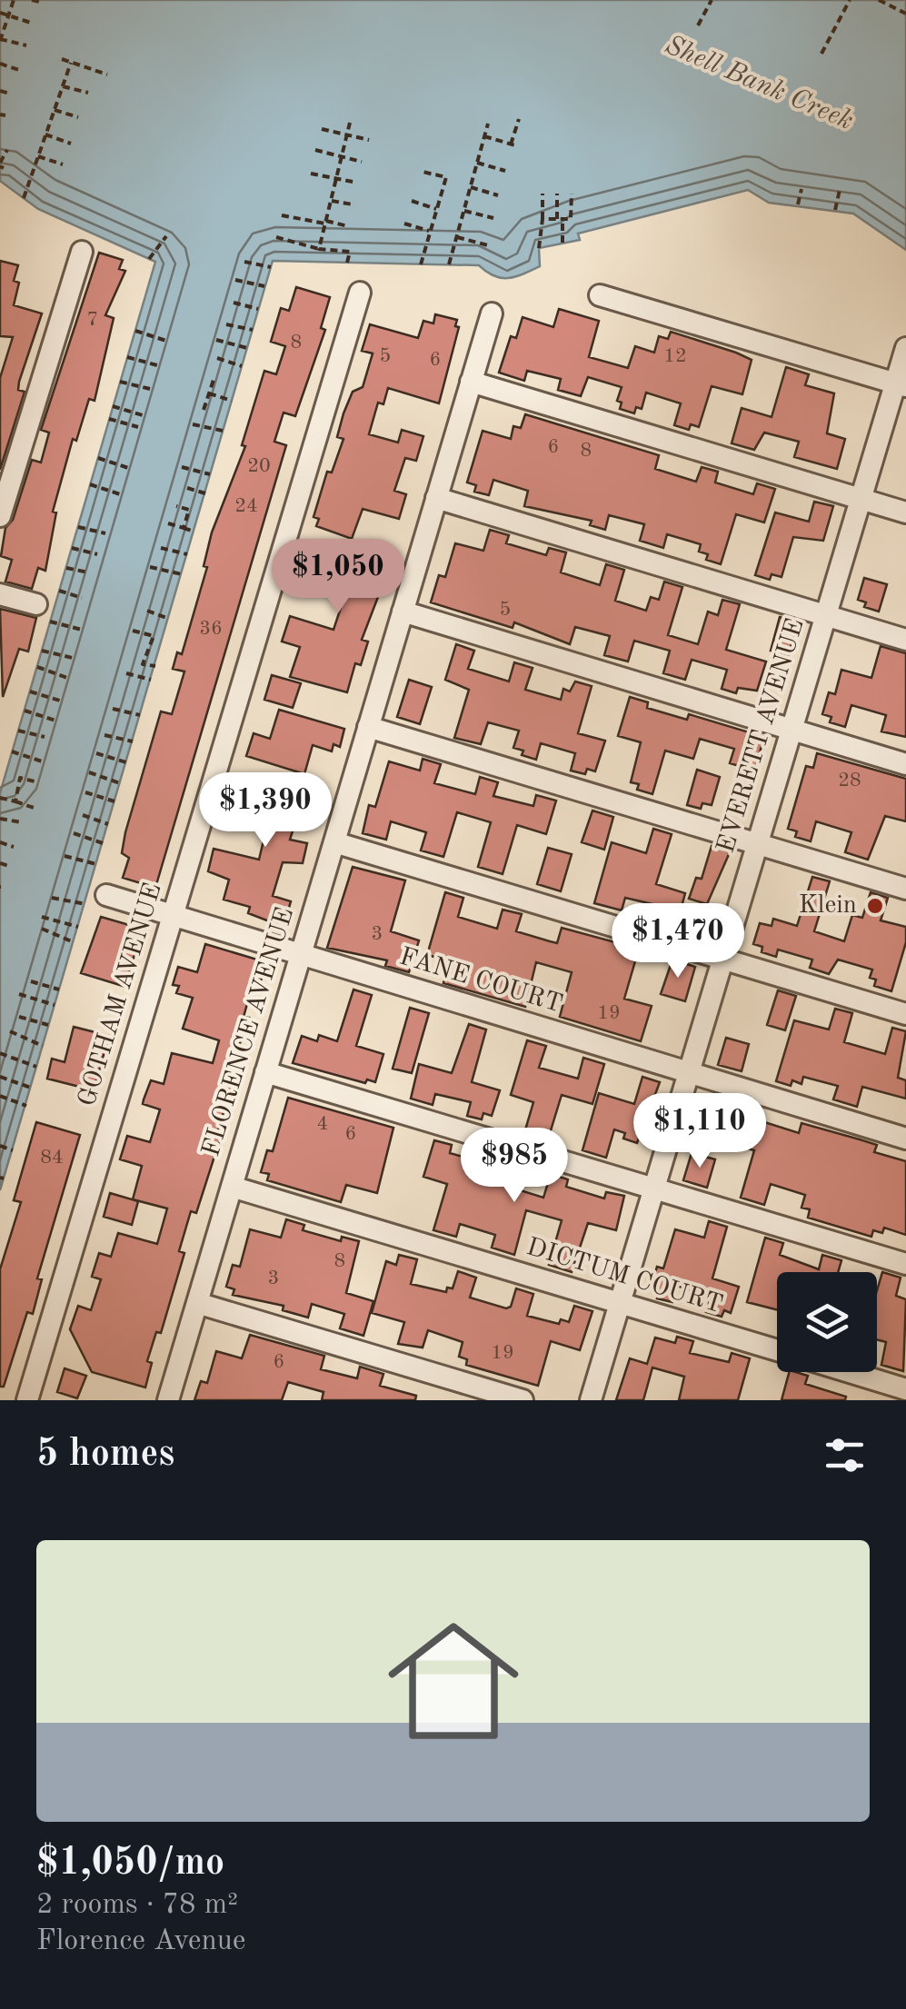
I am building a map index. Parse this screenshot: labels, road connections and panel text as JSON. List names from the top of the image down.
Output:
{
  "streets": {
    "street": [
      "EVERETT AVENUE",
      "FANE COURT",
      "GOTHAM AVENUE",
      "FLORENCE AVENUE",
      "DICTUM COURT"
    ]
  },
  "crossings": [
    ["EVERETT AVENUE", "FANE COURT"],
    ["EVERETT AVENUE", "DICTUM COURT"],
    ["FANE COURT", "GOTHAM AVENUE"],
    ["FANE COURT", "FLORENCE AVENUE"],
    ["FLORENCE AVENUE", "DICTUM COURT"]
  ],
  "water": ["Shell Bank Creek"],
  "places": ["Klein"],
  "house_numbers": [
    "7",
    "8",
    "5",
    "12",
    "6",
    "6",
    "8",
    "20",
    "24",
    "5",
    "36",
    "28",
    "3",
    "19",
    "4",
    "6",
    "84",
    "8",
    "3",
    "19",
    "6"
  ],
  "page": {
    "price": [
      "$1,050",
      "$1,390",
      "$1,470",
      "$1,110",
      "$985"
    ],
    "heading": "5 homes",
    "list": [
      {
        "name": "$1,050/mo",
        "note": "2 rooms · 78 m² · Florence Avenue"
      }
    ]
  }
}
